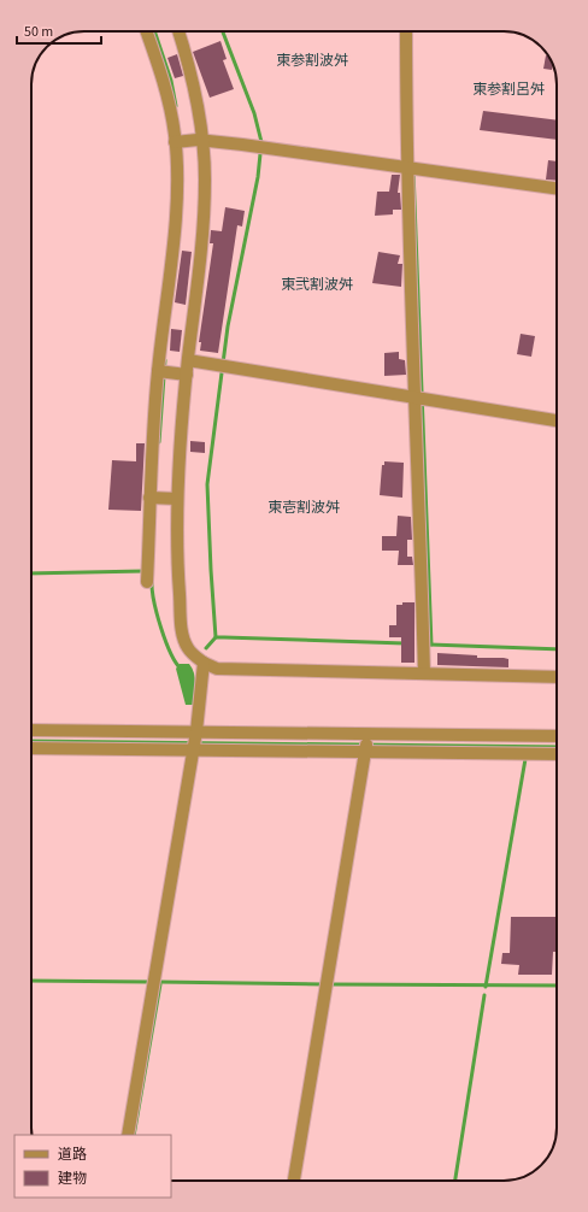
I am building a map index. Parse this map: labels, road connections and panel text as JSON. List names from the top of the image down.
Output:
{
  "districts": [
    "東参割波舛",
    "東参割呂舛",
    "東弐割波舛",
    "東壱割波舛"
  ],
  "legend": ["道路", "建物"],
  "scale_bar": "50 m"
}
